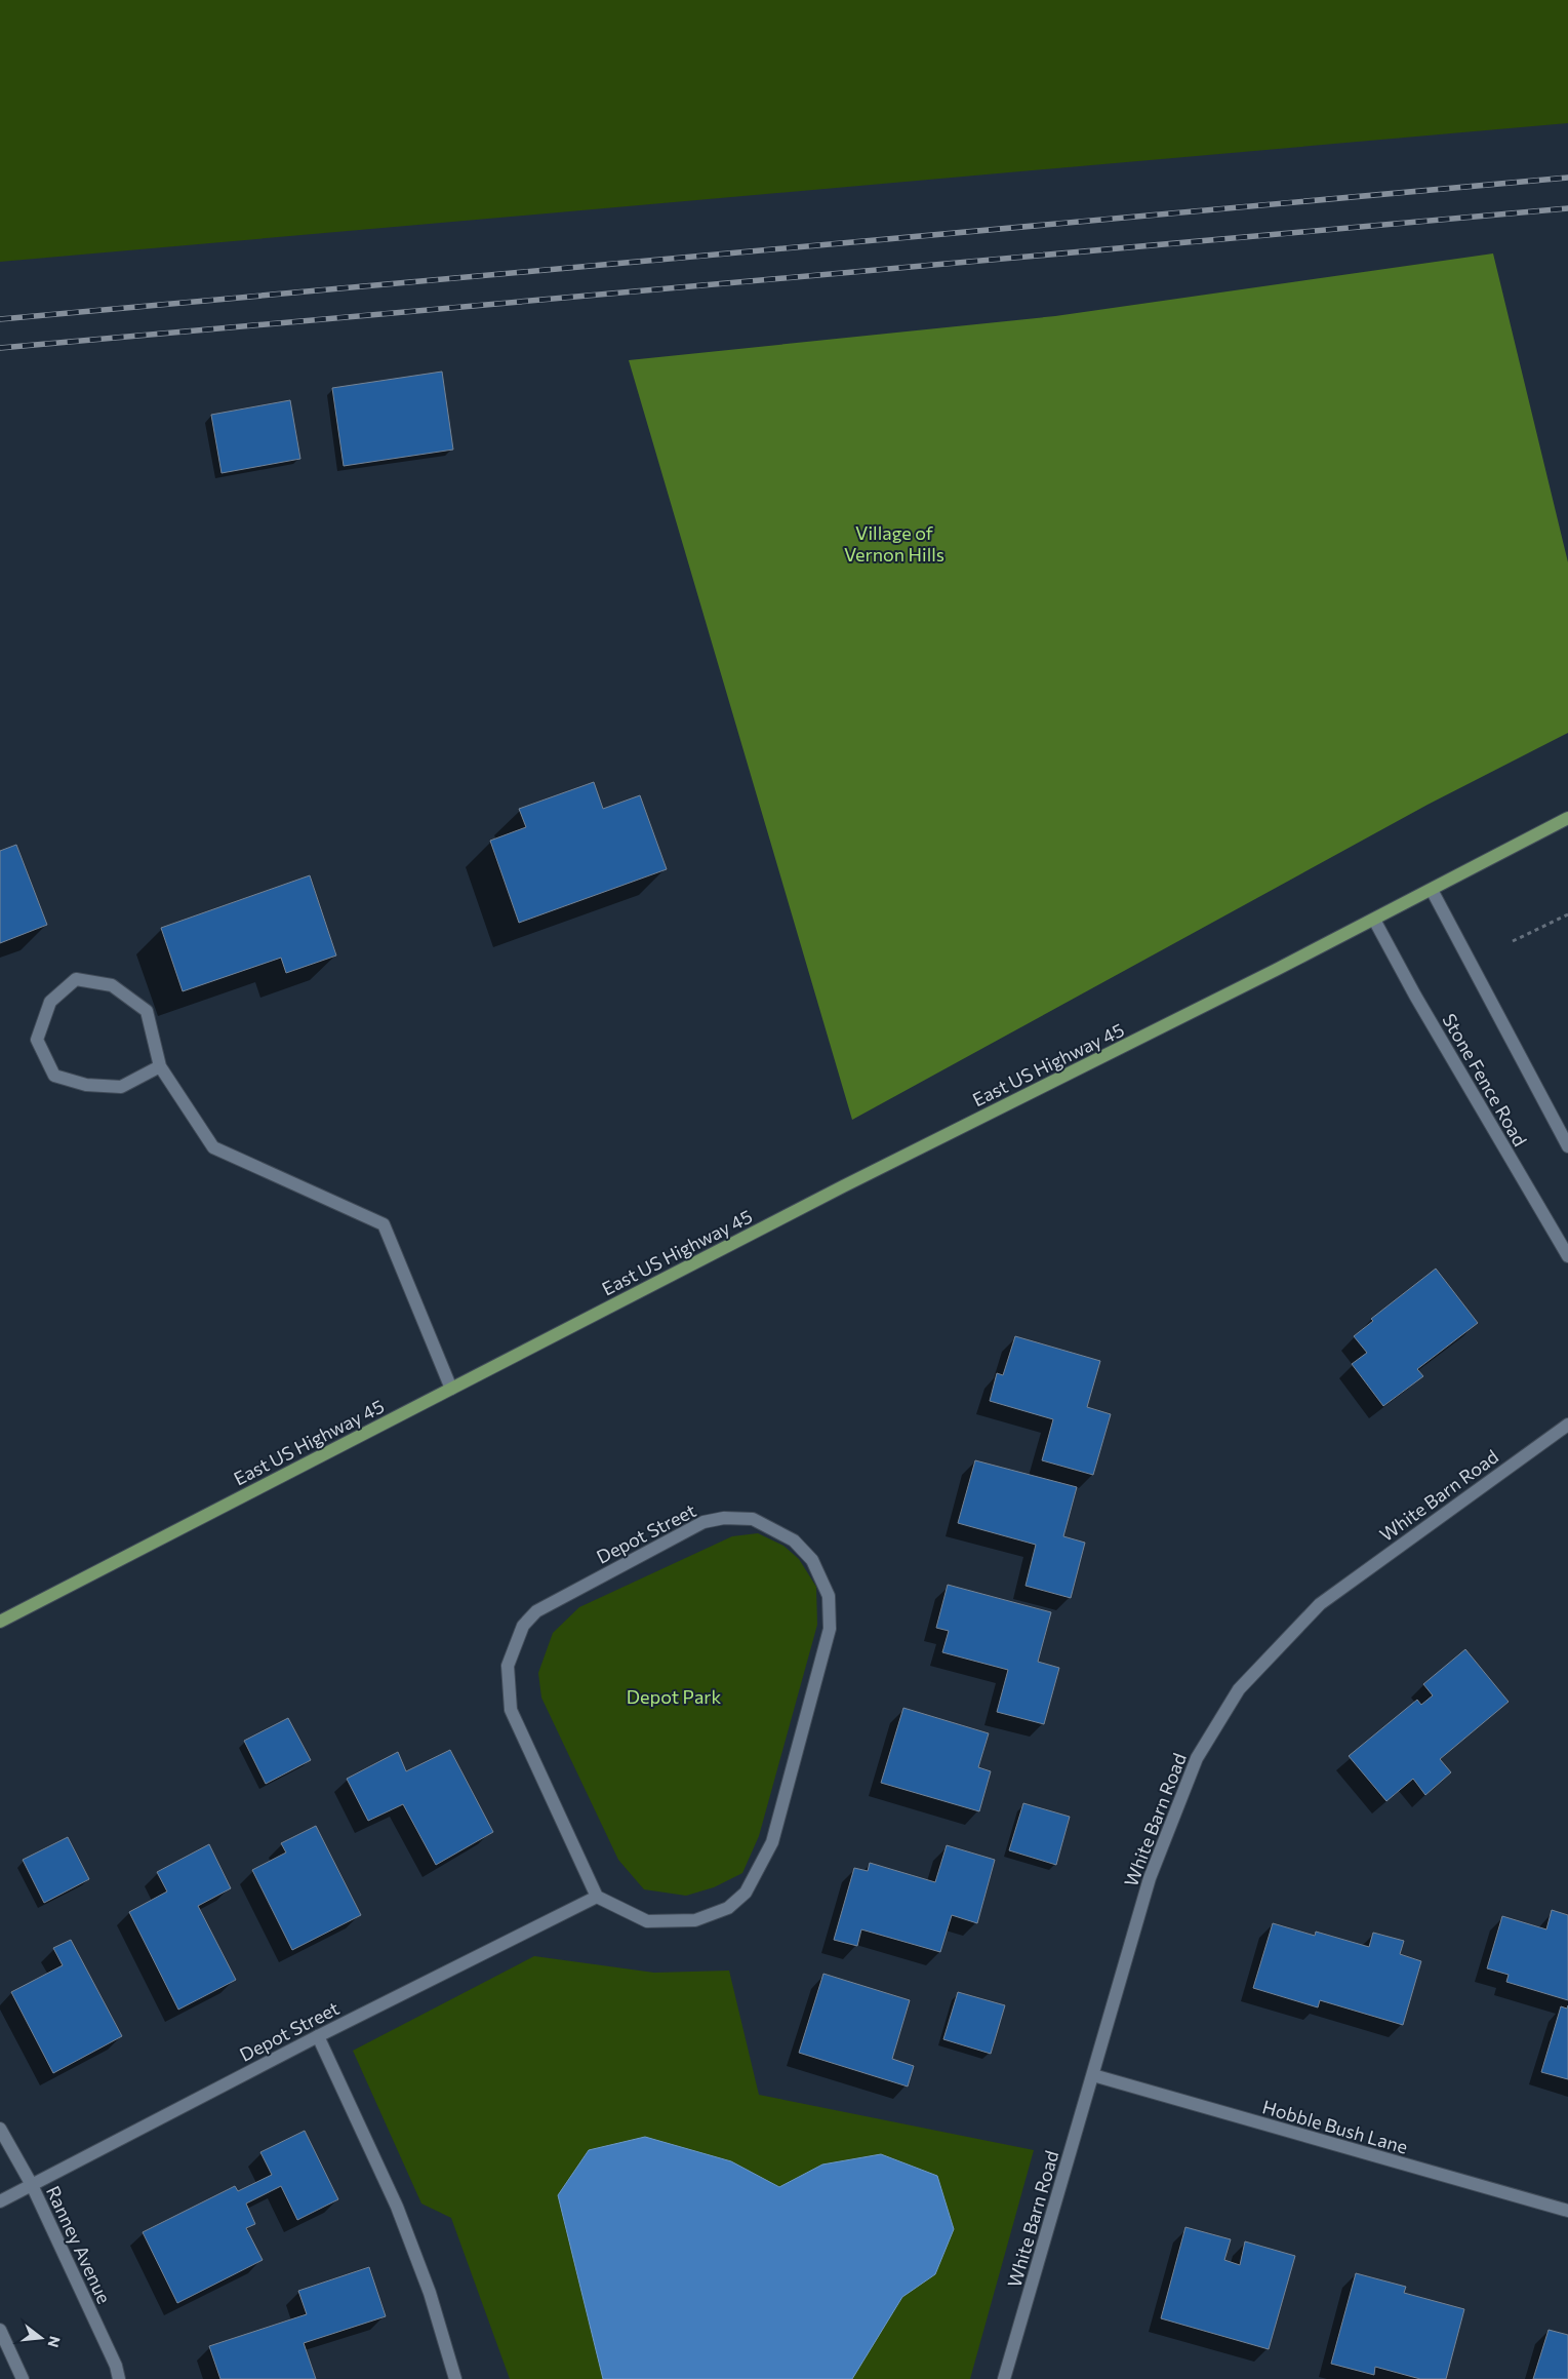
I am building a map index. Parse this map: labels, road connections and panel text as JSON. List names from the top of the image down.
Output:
{
  "streets": {
    "main road": ["East US Highway 45"],
    "street": [
      "Stone Fence Road",
      "White Barn Road",
      "Depot Street",
      "Hobble Bush Lane",
      "Ranney Avenue"
    ]
  },
  "crossings": [
    ["East US Highway 45", "Stone Fence Road"],
    ["White Barn Road", "Hobble Bush Lane"],
    ["Depot Street", "Ranney Avenue"]
  ],
  "parks": ["Village of Vernon Hills", "Depot Park"],
  "north": "right"
}
